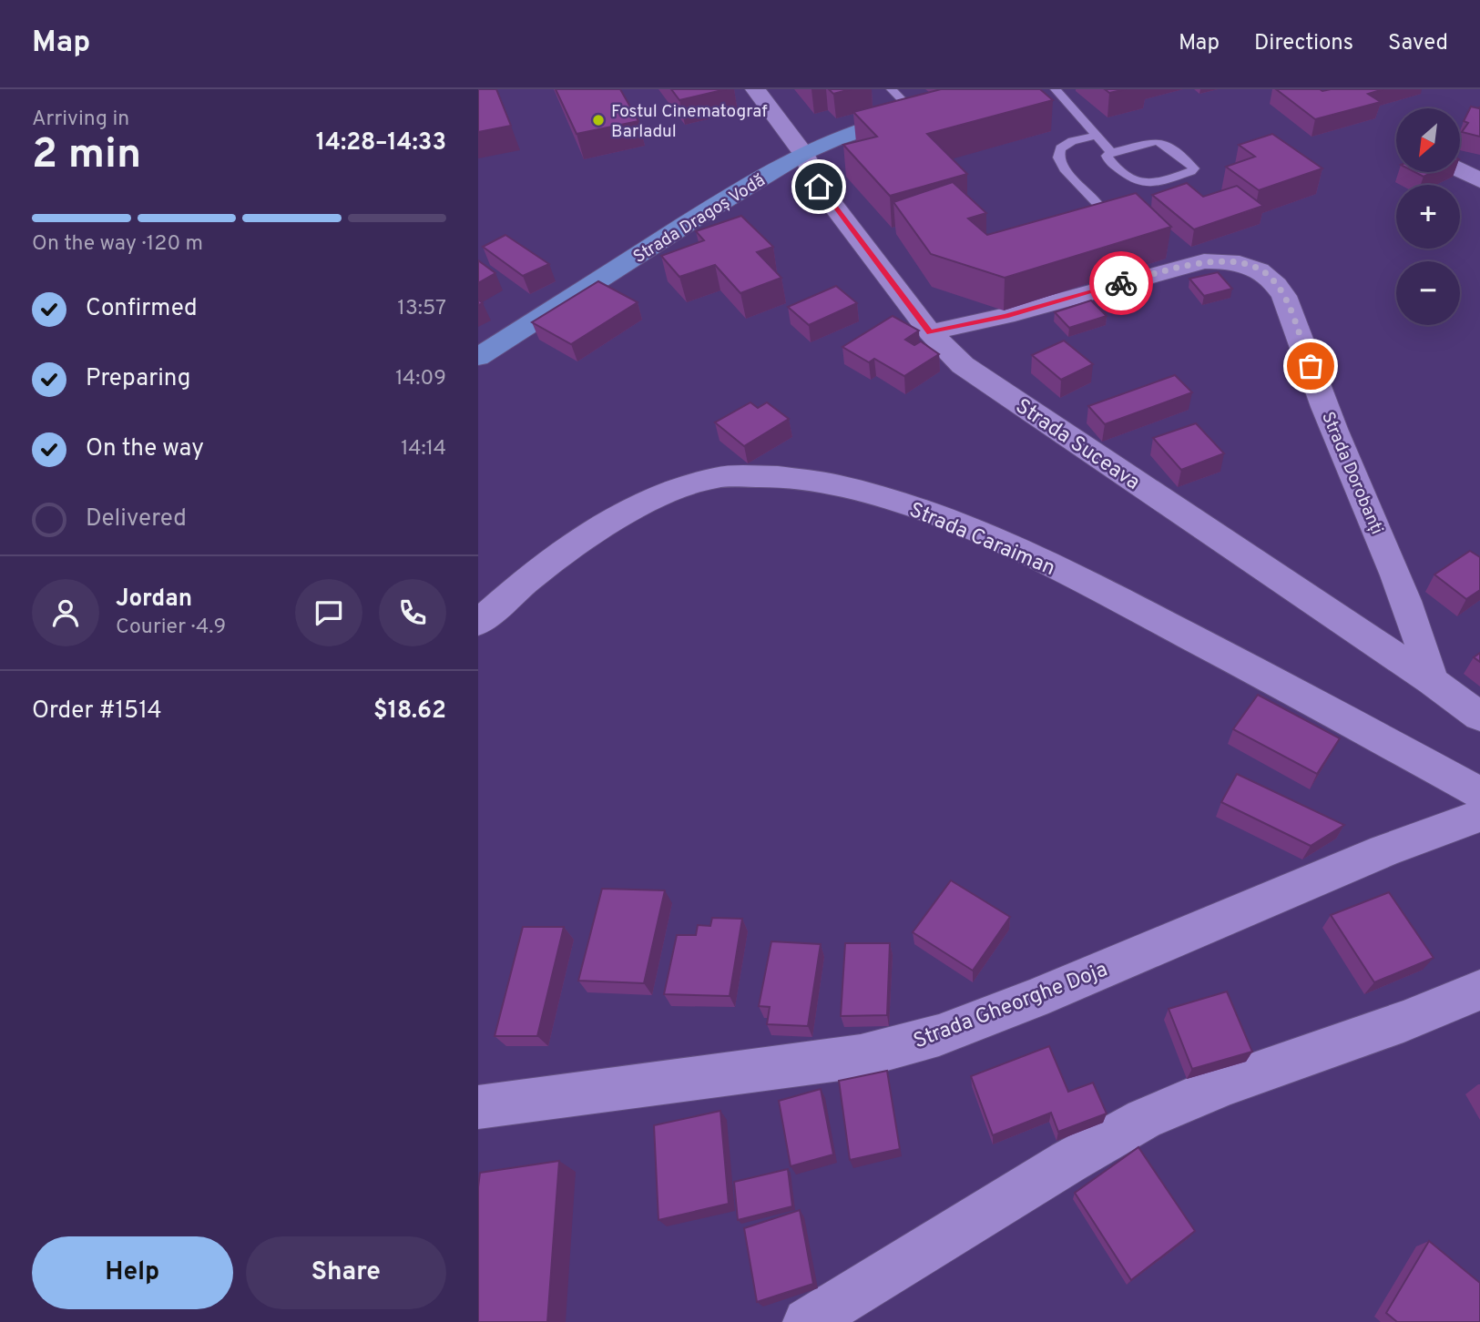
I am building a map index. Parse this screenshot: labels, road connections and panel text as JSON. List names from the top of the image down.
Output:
{
  "streets": {
    "main road": ["Strada Dragoș Vodă"],
    "street": [
      "Strada Suceava",
      "Strada Dorobanți",
      "Strada Caraiman",
      "Strada Gheorghe Doja"
    ]
  },
  "crossings": [
    ["Strada Dragoș Vodă", "Strada Suceava"],
    ["Strada Suceava", "Strada Dorobanți"]
  ],
  "places": ["Fostul Cinematograf Barladul"],
  "north": "bottom left",
  "page": {
    "header": "Map",
    "nav": ["Map", "Directions", "Saved"],
    "heading": ["2 min", "Arriving in", "14:28–14:33"],
    "panel": [
      "Jordan",
      "Courier · 4.9",
      "Order #1514",
      "$18.62"
    ],
    "map_buttons": ["+", "−"],
    "bar": "On the way · 120 m",
    "list": [
      ["Confirmed", "13:57"],
      ["Preparing", "14:09"],
      ["On the way", "14:14"],
      "Delivered"
    ],
    "buttons": ["Help", "Share"]
  }
}
